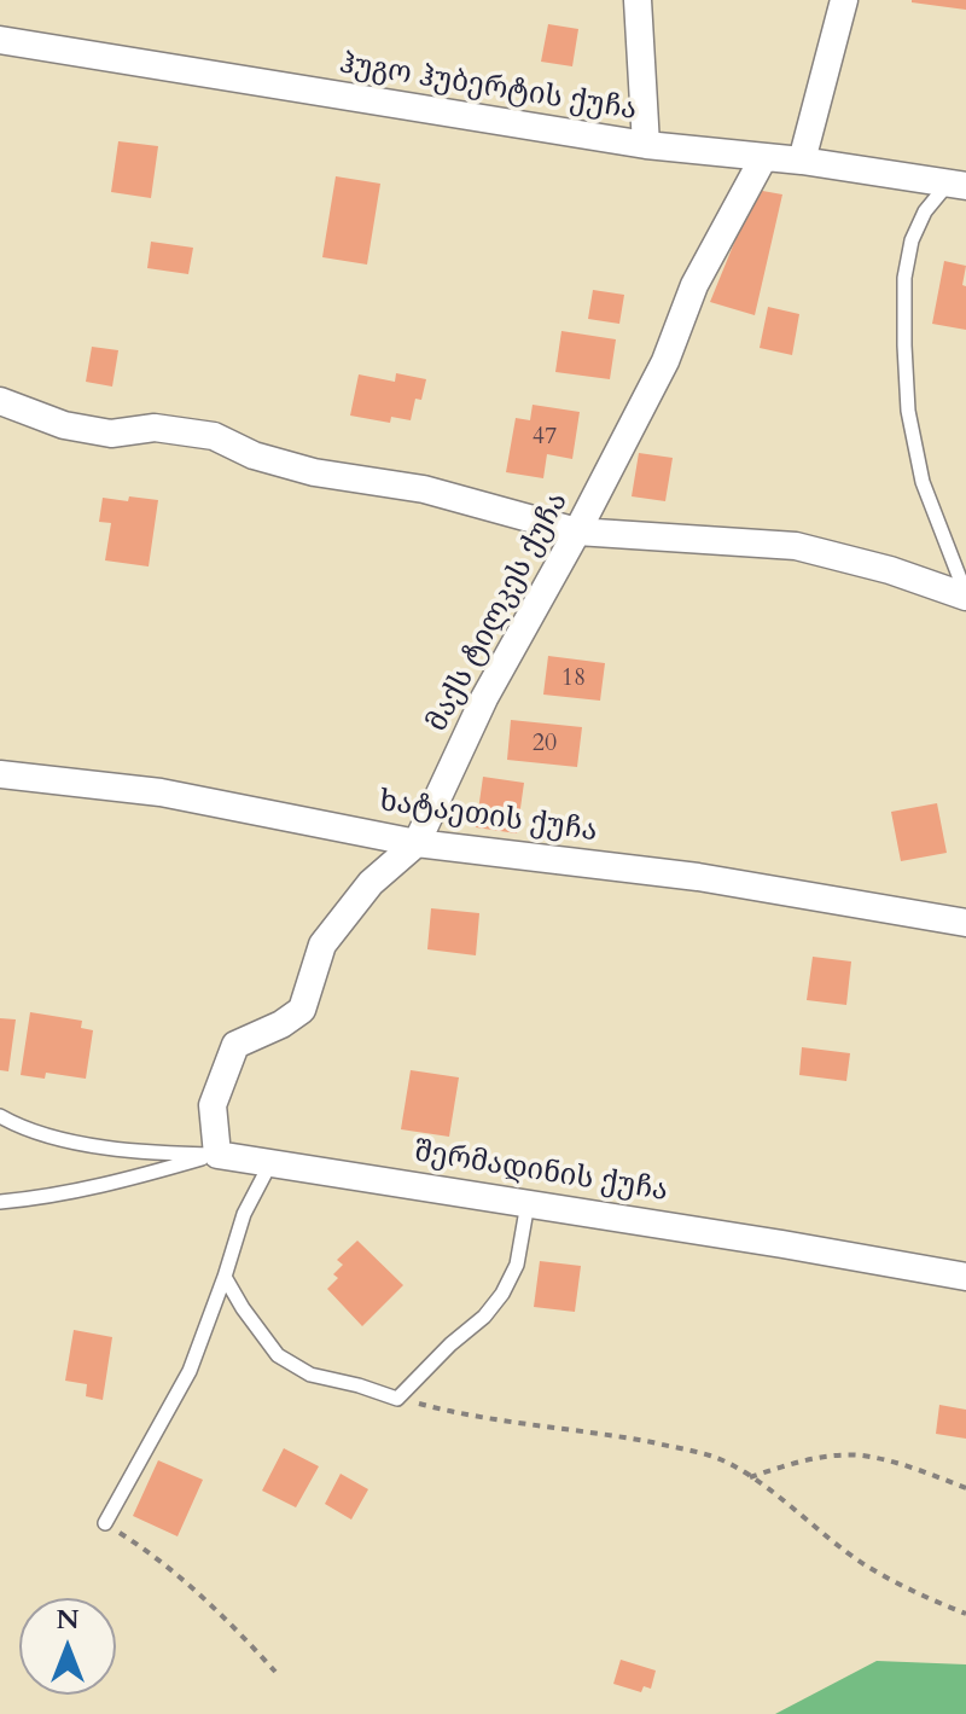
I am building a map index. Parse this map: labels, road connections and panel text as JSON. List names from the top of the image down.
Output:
{
  "streets": {
    "street": [
      "ჰუგო ჰუბერტის ქუჩა",
      "მაქს ტილკეს ქუჩა",
      "ხატაეთის ქუჩა",
      "შერმადინის ქუჩა"
    ]
  },
  "crossings": [
    ["ჰუგო ჰუბერტის ქუჩა", "მაქს ტილკეს ქუჩა"],
    ["მაქს ტილკეს ქუჩა", "ხატაეთის ქუჩა"],
    ["მაქს ტილკეს ქუჩა", "შერმადინის ქუჩა"]
  ],
  "house_numbers": ["47", "18", "20"],
  "north": "top"
}
